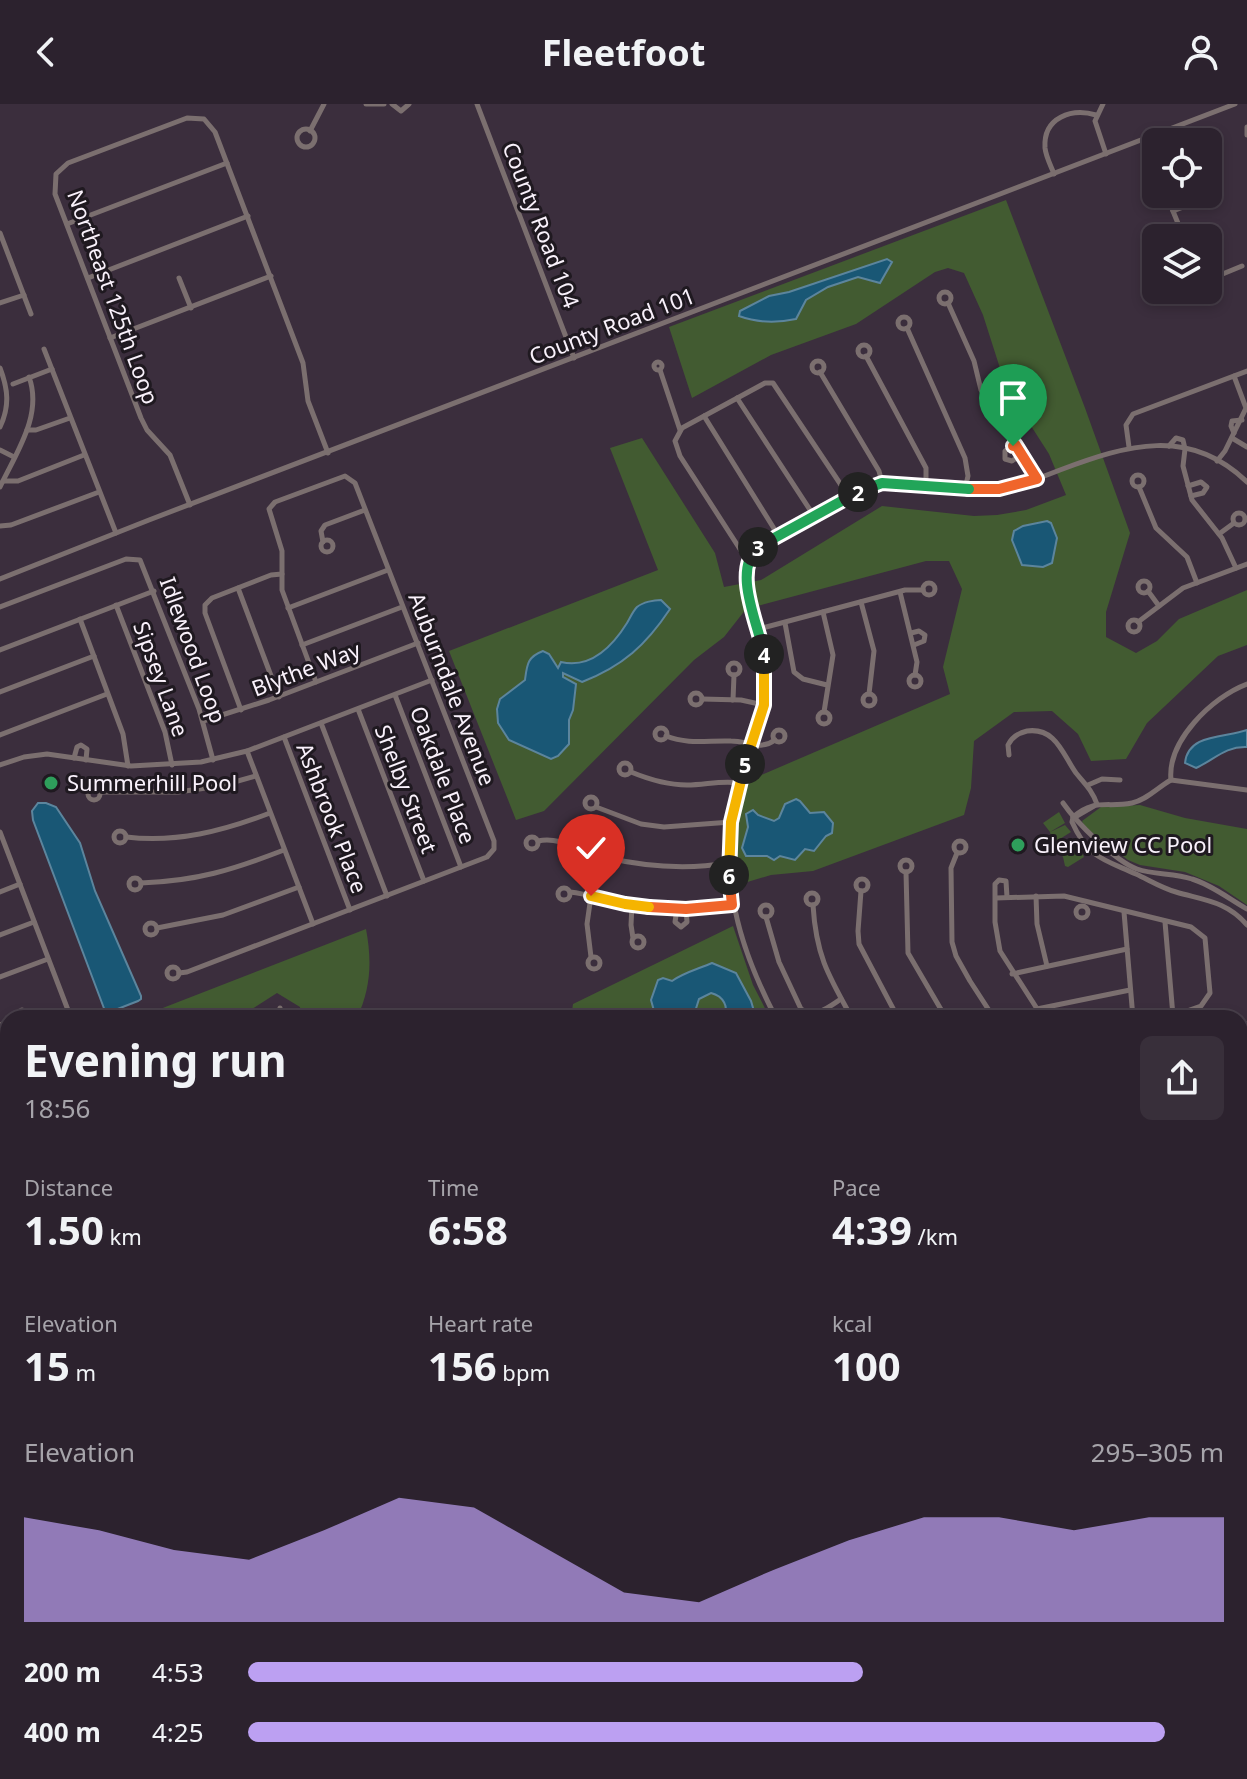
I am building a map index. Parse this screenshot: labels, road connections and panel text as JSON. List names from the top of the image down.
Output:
{
  "streets": {
    "street": [
      "County Road 104",
      "Northeast 125th Loop",
      "County Road 101",
      "Idlewood Loop",
      "Blythe Way",
      "Sipsey Lane",
      "Auburndale Avenue",
      "Oakdale Place",
      "Shelby Street",
      "Ashbrook Place"
    ]
  },
  "crossings": [
    ["County Road 104", "County Road 101"],
    ["Northeast 125th Loop", "County Road 101"],
    ["Idlewood Loop", "Blythe Way"],
    ["Blythe Way", "Auburndale Avenue"],
    ["Auburndale Avenue", "Oakdale Place"],
    ["Auburndale Avenue", "Shelby Street"],
    ["Auburndale Avenue", "Ashbrook Place"]
  ],
  "places": ["Summerhill Pool", "Glenview CC Pool"],
  "page": {
    "header": "Fleetfoot",
    "pins": [
      "2",
      "3",
      "4",
      "5",
      "6"
    ],
    "heading": ["Evening run", "18:56"],
    "stats": [
      ["Distance", "1.50 km"],
      ["Time", "6:58"],
      ["Pace", "4:39 /km"],
      ["Elevation", "15 m"],
      ["Heart rate", "156 bpm"],
      ["kcal", "100"]
    ],
    "chart": ["Elevation", "295–305 m"],
    "list": [
      {
        "name": "200 m",
        "note": "4:53"
      },
      {
        "name": "400 m",
        "note": "4:25"
      }
    ]
  }
}
